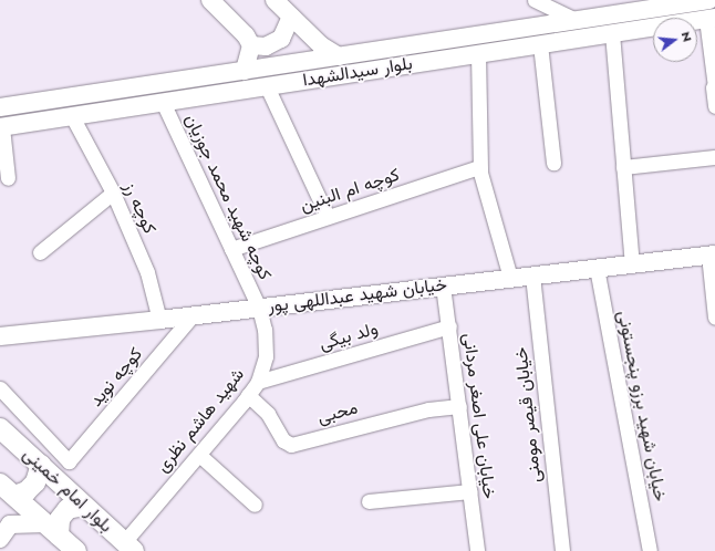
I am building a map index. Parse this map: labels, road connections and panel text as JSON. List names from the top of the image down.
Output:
{
  "streets": {
    "main road": ["بلوار امام خمینی"],
    "street": [
      "بلوار سیدالشهدا",
      "کوچه ام البنین",
      "کوچه شهید محمد جوزیان",
      "کوچه رز",
      "خیابان شهید عبداللهی پور",
      "ولد بیگی",
      "کوچه نوید",
      "خیابان شهید برزو پنجستونی",
      "محبی",
      "خیابان قیصر مومنی",
      "خیابان علی اصغر مردانی",
      "شهید هاشم نظری"
    ]
  },
  "crossings": [
    ["بلوار سیدالشهدا", "کوچه شهید محمد جوزیان"],
    ["بلوار سیدالشهدا", "کوچه رز"],
    ["کوچه ام البنین", "کوچه شهید محمد جوزیان"],
    ["کوچه شهید محمد جوزیان", "خیابان شهید عبداللهی پور"],
    ["کوچه شهید محمد جوزیان", "شهید هاشم نظری"],
    ["کوچه رز", "خیابان شهید عبداللهی پور"],
    ["خیابان شهید عبداللهی پور", "کوچه نوید"],
    ["خیابان شهید عبداللهی پور", "خیابان شهید برزو پنجستونی"],
    ["خیابان شهید عبداللهی پور", "خیابان قیصر مومنی"],
    ["خیابان شهید عبداللهی پور", "خیابان علی اصغر مردانی"],
    ["خیابان شهید عبداللهی پور", "شهید هاشم نظری"],
    ["ولد بیگی", "خیابان علی اصغر مردانی"],
    ["ولد بیگی", "شهید هاشم نظری"],
    ["محبی", "خیابان علی اصغر مردانی"],
    ["محبی", "شهید هاشم نظری"],
    ["شهید هاشم نظری", "بلوار امام خمینی"]
  ],
  "north": "right"
}
